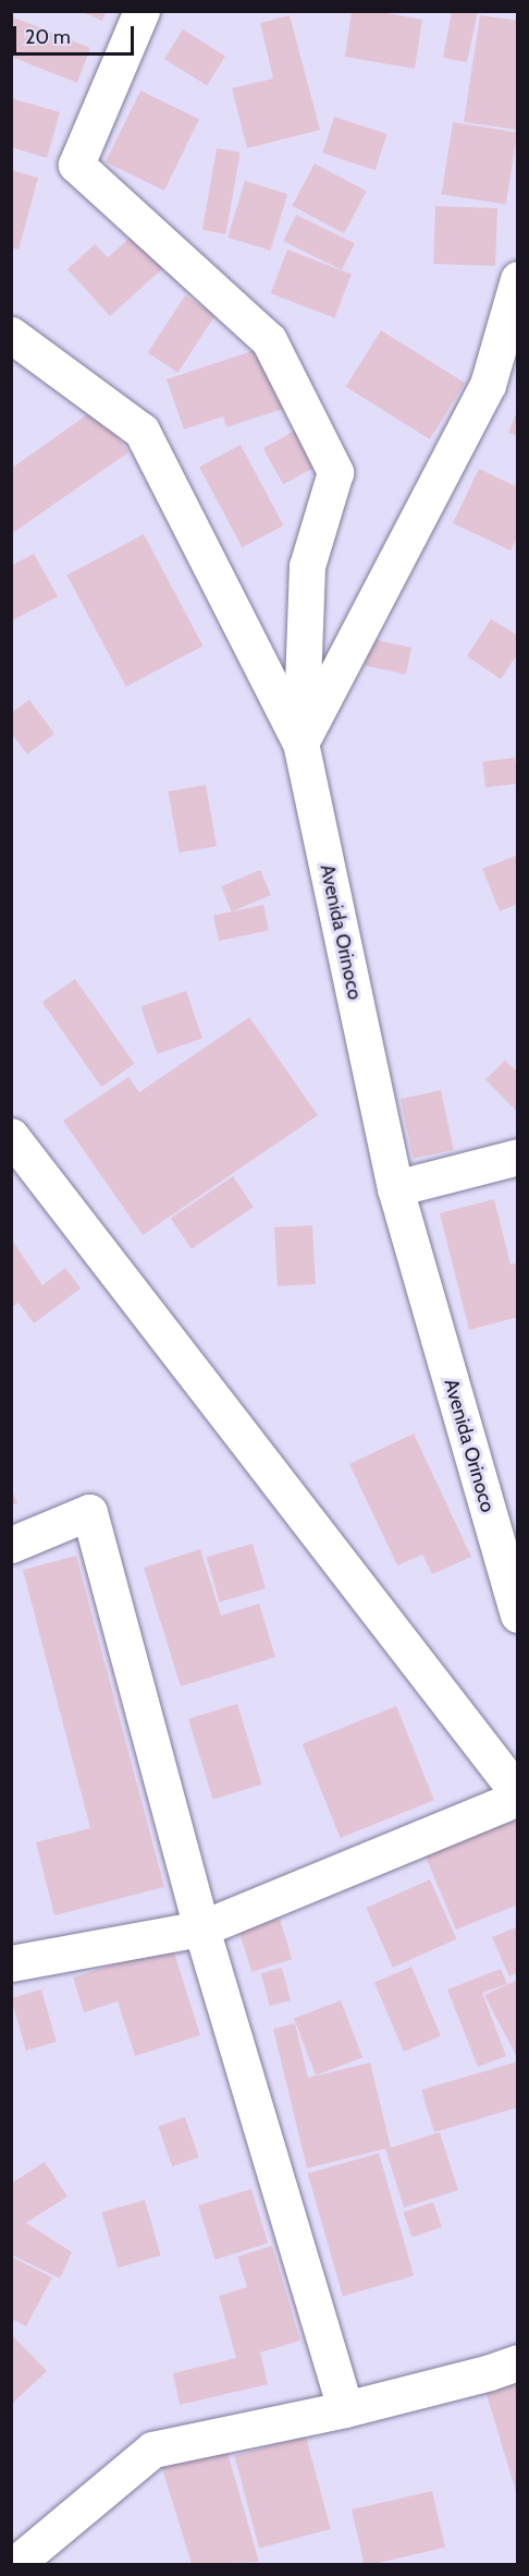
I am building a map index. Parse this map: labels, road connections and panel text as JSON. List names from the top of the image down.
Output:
{
  "streets": {
    "street": ["Avenida Orinoco"]
  },
  "scale_bar": "20 m"
}
